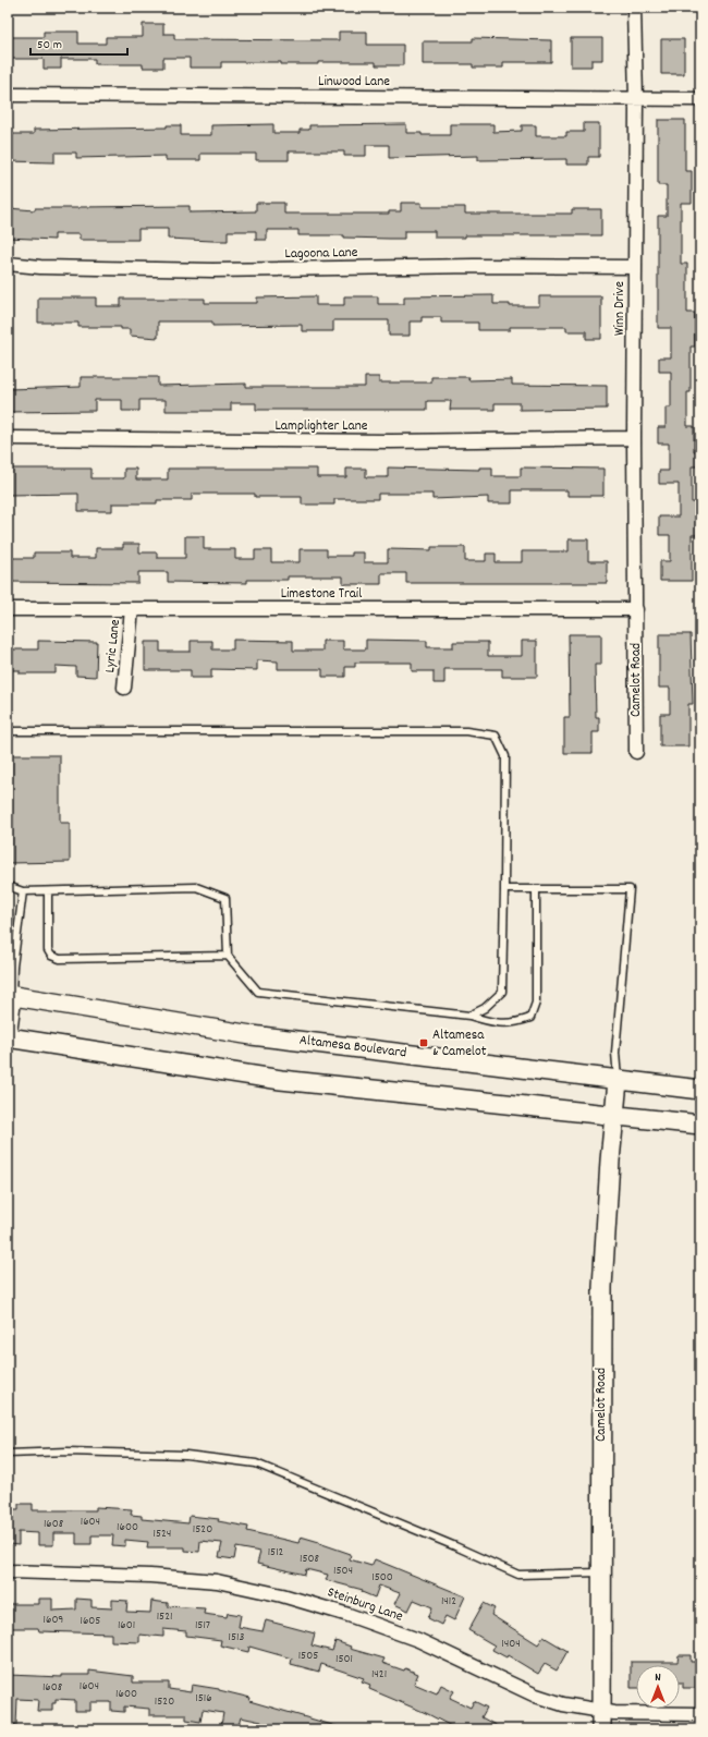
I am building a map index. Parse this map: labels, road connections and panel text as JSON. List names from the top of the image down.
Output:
{
  "streets": {
    "main road": ["Camelot Road", "Altamesa Boulevard"],
    "street": [
      "Linwood Lane",
      "Lagoona Lane",
      "Winn Drive",
      "Lamplighter Lane",
      "Limestone Trail",
      "Lyric Lane",
      "Steinburg Lane"
    ]
  },
  "crossings": [
    ["Linwood Lane", "Winn Drive"],
    ["Lagoona Lane", "Winn Drive"],
    ["Winn Drive", "Lamplighter Lane"],
    ["Winn Drive", "Limestone Trail"],
    ["Winn Drive", "Camelot Road"],
    ["Limestone Trail", "Lyric Lane"],
    ["Limestone Trail", "Camelot Road"],
    ["Camelot Road", "Altamesa Boulevard"],
    ["Camelot Road", "Steinburg Lane"]
  ],
  "places": {
    "transit": ["Altamesa & Camelot"]
  },
  "house_numbers": [
    "1604",
    "1608",
    "1600",
    "1520",
    "1524",
    "1512",
    "1508",
    "1504",
    "1500",
    "1412",
    "1521",
    "1609",
    "1605",
    "1601",
    "1517",
    "1513",
    "1404",
    "1505",
    "1501",
    "1421",
    "1604",
    "1608",
    "1600",
    "1516",
    "1520"
  ],
  "scale_bar": "50 m",
  "north": "top"
}
